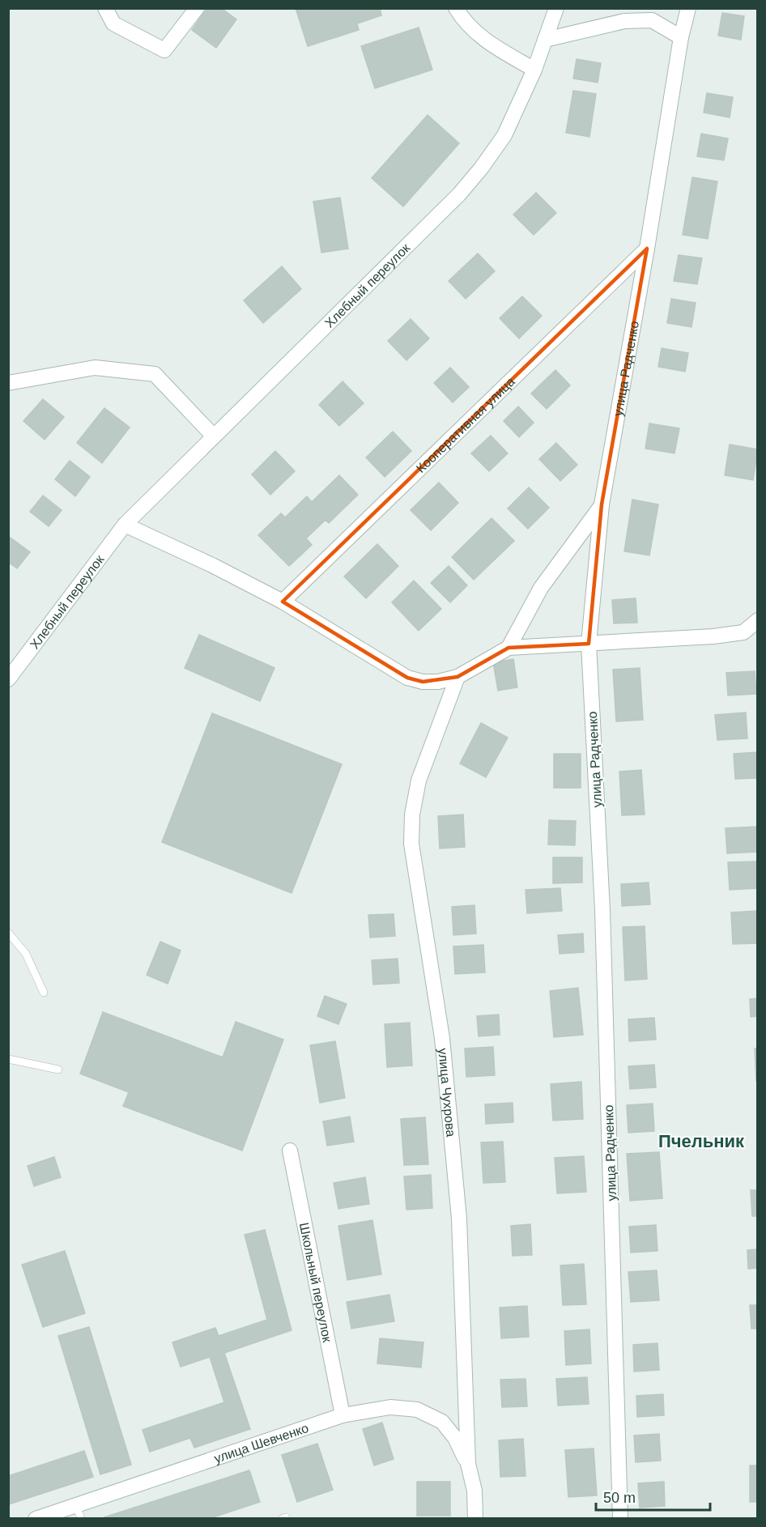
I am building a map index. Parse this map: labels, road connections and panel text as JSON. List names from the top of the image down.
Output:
{
  "streets": {
    "street": [
      "Хлебный переулок",
      "улица Радченко",
      "Кооперативная улица",
      "улица Чухрова",
      "Школьный переулок",
      "улица Шевченко"
    ]
  },
  "crossings": [
    ["улица Радченко", "Кооперативная улица"],
    ["улица Чухрова", "улица Шевченко"],
    ["Школьный переулок", "улица Шевченко"]
  ],
  "districts": ["Пчельник"],
  "scale_bar": "50 m"
}
